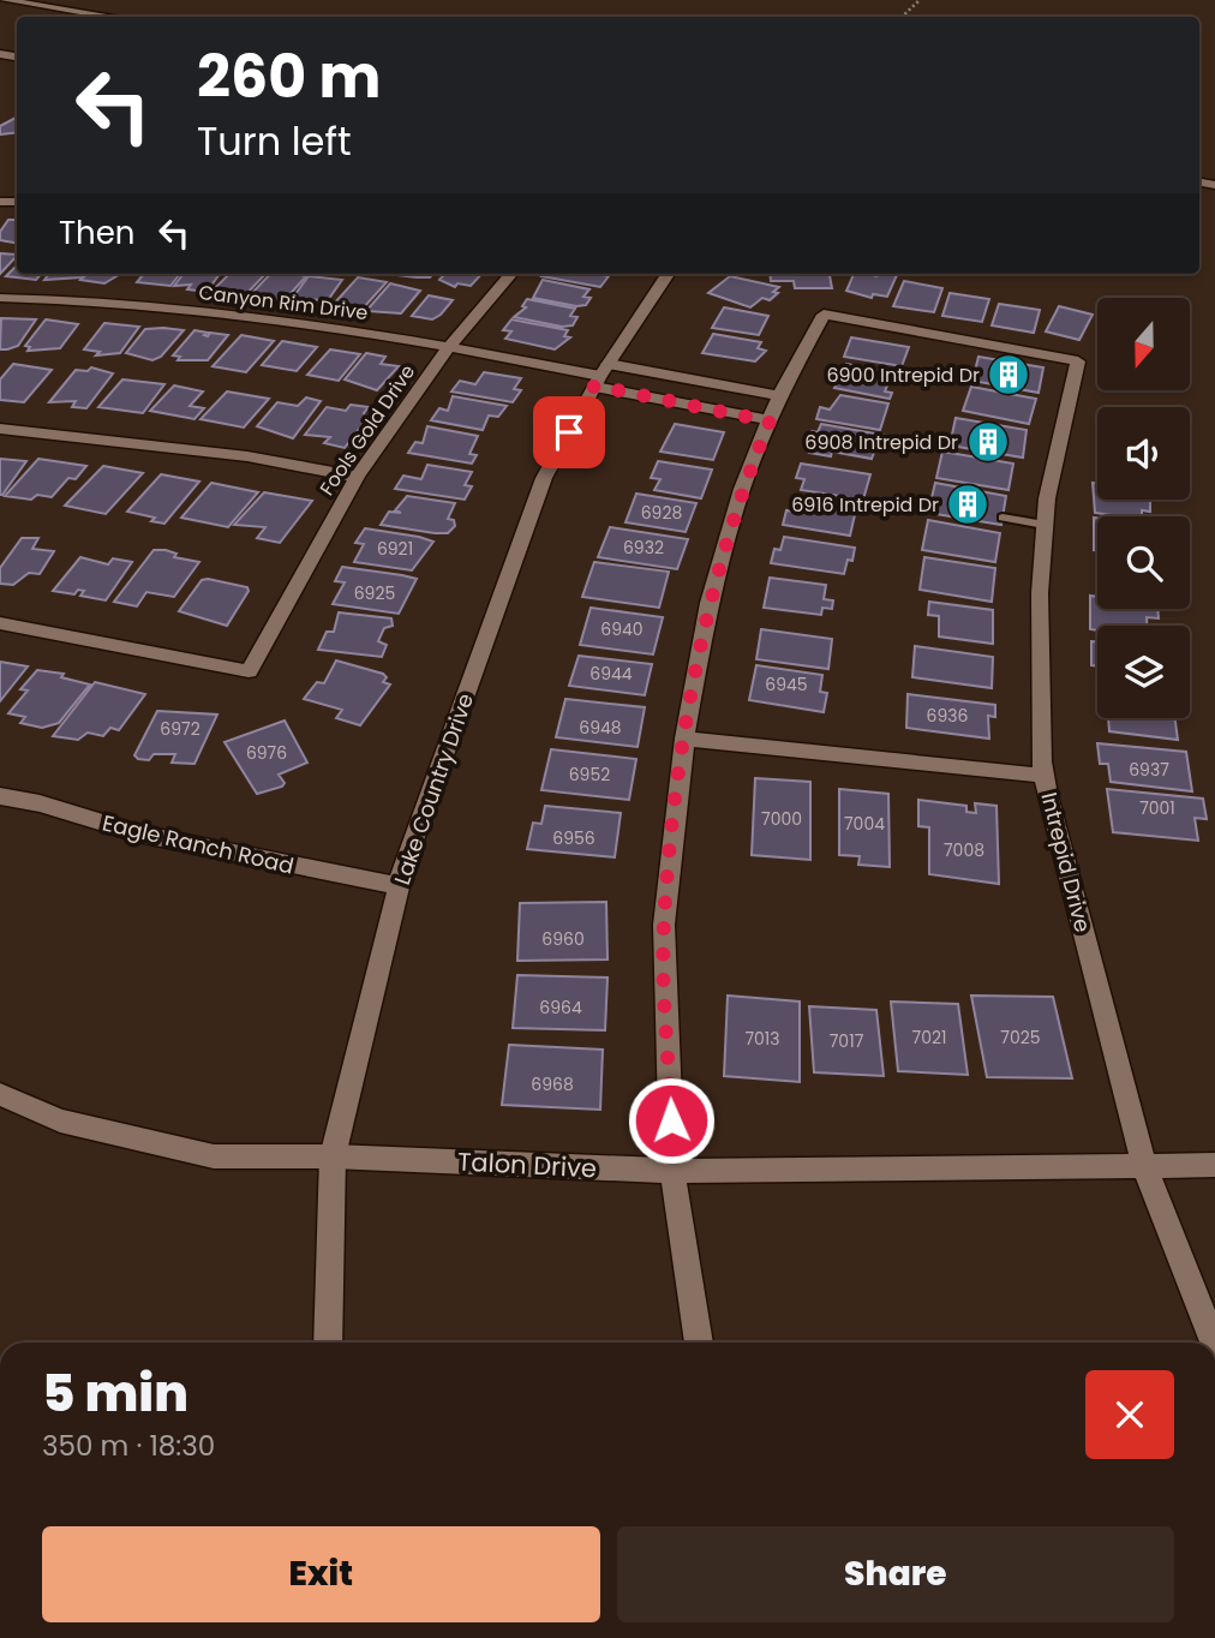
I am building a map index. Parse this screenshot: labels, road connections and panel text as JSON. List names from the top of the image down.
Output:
{
  "streets": {
    "street": [
      "Canyon Rim Drive",
      "Fools Gold Drive",
      "Lake Country Drive",
      "Eagle Ranch Road",
      "Intrepid Drive",
      "Talon Drive"
    ]
  },
  "crossings": [
    ["Canyon Rim Drive", "Fools Gold Drive"],
    ["Canyon Rim Drive", "Lake Country Drive"],
    ["Lake Country Drive", "Eagle Ranch Road"],
    ["Lake Country Drive", "Talon Drive"],
    ["Intrepid Drive", "Talon Drive"]
  ],
  "places": {
    "building": ["6900 Intrepid Dr", "6908 Intrepid Dr", "6916 Intrepid Dr"]
  },
  "house_numbers": [
    "6928",
    "6932",
    "6921",
    "6925",
    "6940",
    "6944",
    "6945",
    "6936",
    "6948",
    "6972",
    "6976",
    "6937",
    "6952",
    "7001",
    "7000",
    "7004",
    "6956",
    "7008",
    "6960",
    "6964",
    "7021",
    "7025",
    "7013",
    "7017",
    "6968"
  ],
  "north": "bottom",
  "page": {
    "turn": ["260 m", "Turn left"],
    "then": "Then",
    "heading": ["5 min", "350 m · 18:30"],
    "buttons": ["Exit", "Share"]
  }
}
